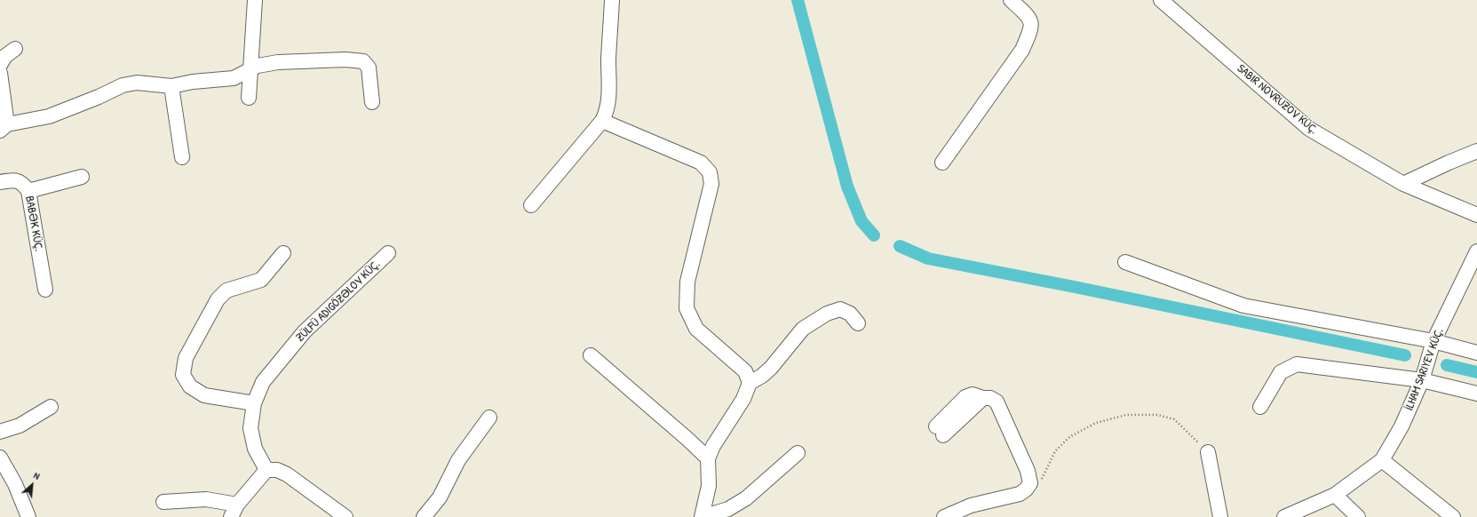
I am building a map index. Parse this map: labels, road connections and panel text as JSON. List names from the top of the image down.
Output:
{
  "streets": {
    "street": ["SABIR NOVRUZOV KÜÇ.", "BABƏK KÜÇ."]
  },
  "north": "top right"
}
